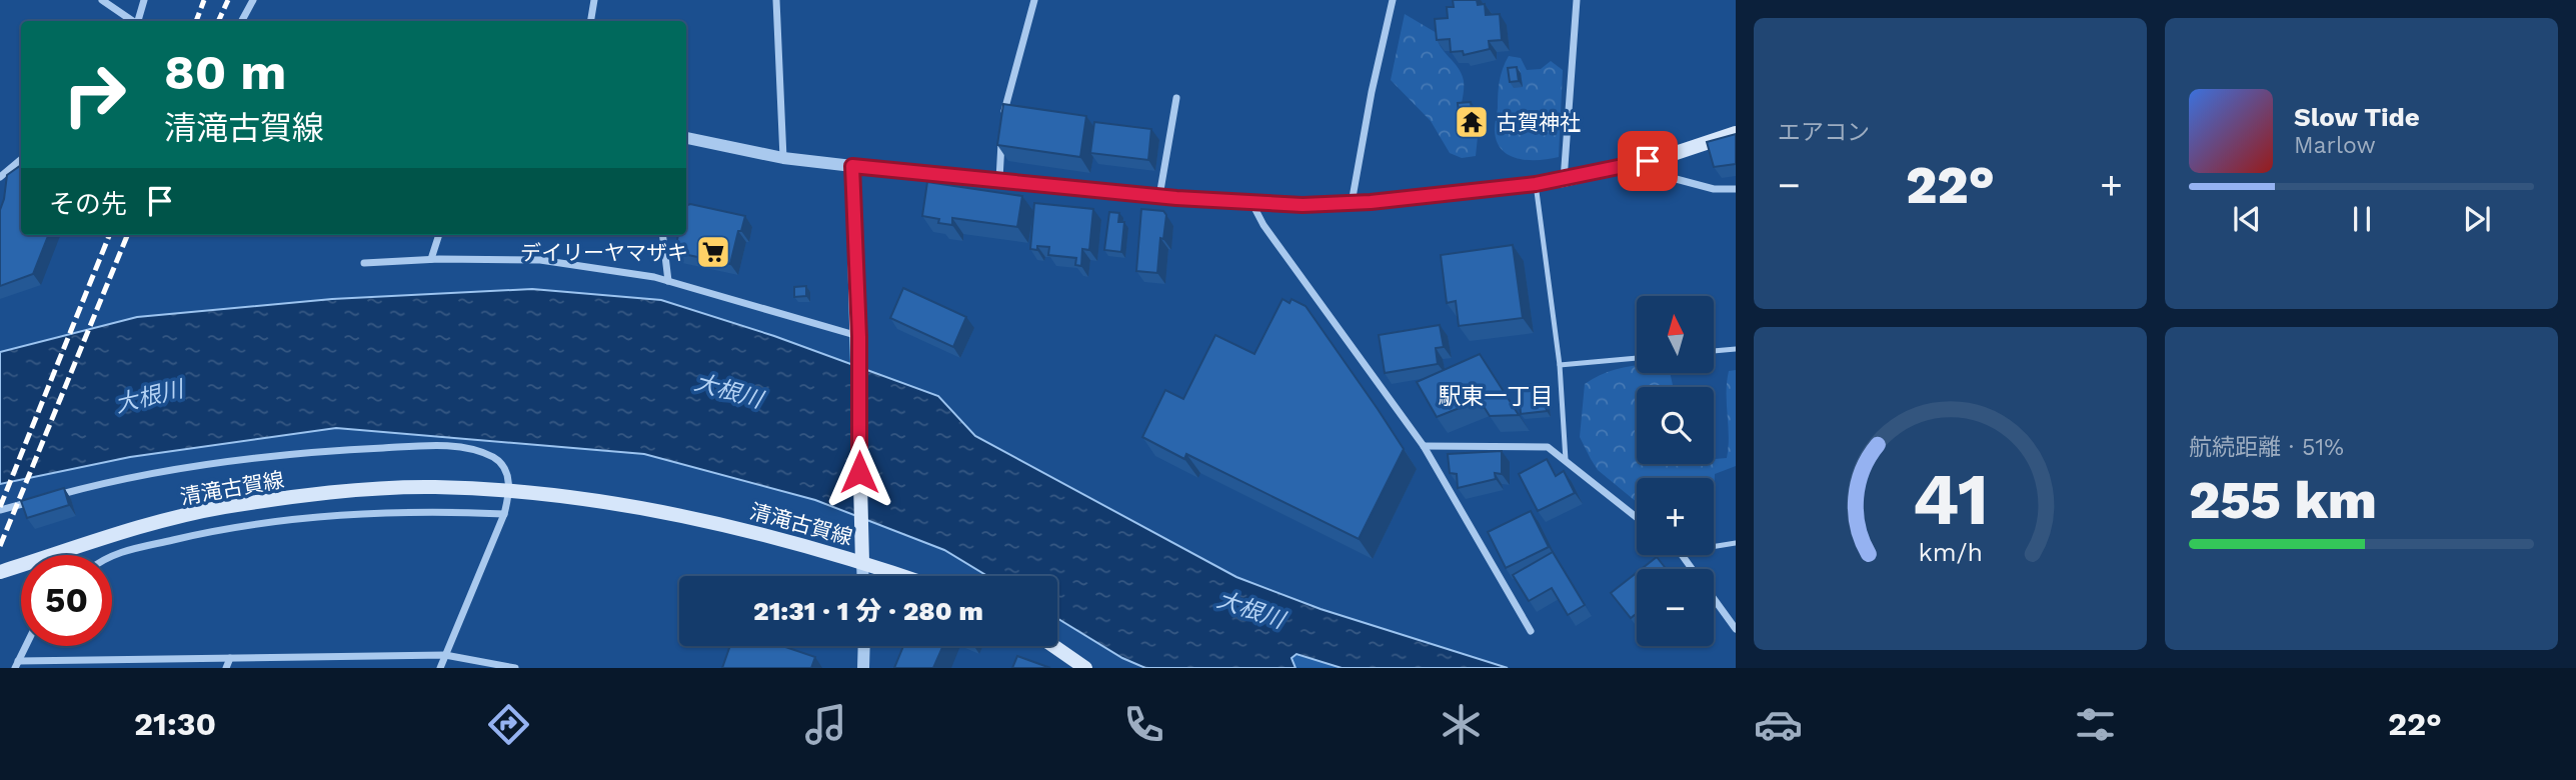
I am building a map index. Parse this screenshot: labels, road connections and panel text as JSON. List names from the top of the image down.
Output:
{
  "streets": {
    "main road": ["清滝古賀線"]
  },
  "districts": ["駅東一丁目"],
  "water": ["大根川"],
  "places": {
    "temple": ["古賀神社"],
    "supermarket": ["デイリーヤマザキ"]
  },
  "north": "top",
  "page": {
    "tile": [
      "エアコン",
      ["航続距離 · 51%", "255 km"]
    ],
    "turn": ["80 m", "清滝古賀線"],
    "song": ["Slow Tide", "Marlow"],
    "heat": ["−", "22°", "+"],
    "then": "その先",
    "map_buttons": ["+", "−"],
    "limit": "50",
    "trip": "21:31 · 1 分 · 280 m",
    "tabs": ["21:30", "22°"],
    "gauge": ["41", "km/h"]
  }
}
